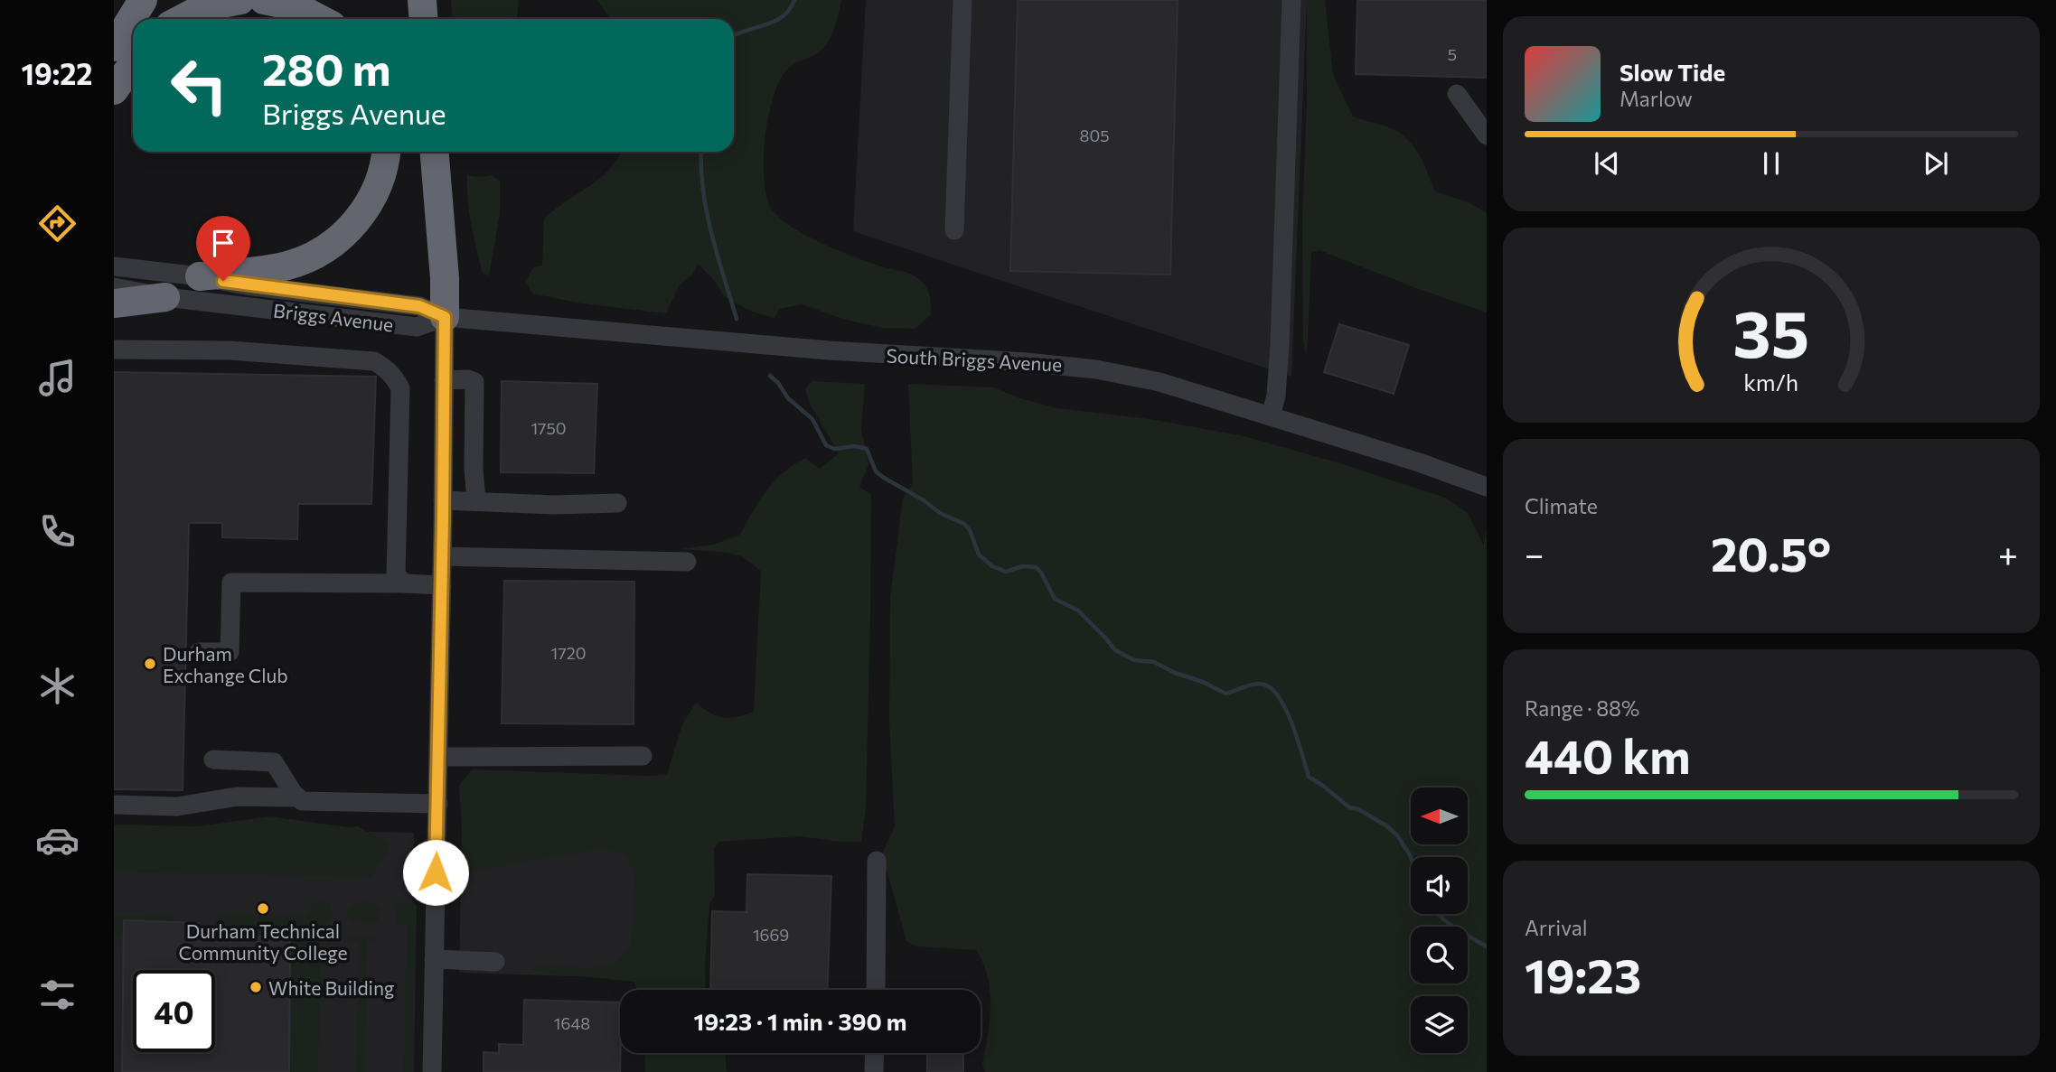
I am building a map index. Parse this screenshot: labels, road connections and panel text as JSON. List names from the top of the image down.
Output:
{
  "streets": {
    "street": ["Briggs Avenue", "South Briggs Avenue"]
  },
  "crossings": [
    ["Briggs Avenue", "South Briggs Avenue"]
  ],
  "places": ["Durham Exchange Club", "Durham Technical Community College", "White Building"],
  "house_numbers": [
    "5",
    "805",
    "1750",
    "1720",
    "1669",
    "1648"
  ],
  "north": "left",
  "page": {
    "tabs": "19:22",
    "turn": ["280 m", "Briggs Avenue"],
    "song": ["Slow Tide", "Marlow"],
    "tile": [
      "Climate",
      ["Range · 88%", "440 km"],
      ["Arrival", "19:23"]
    ],
    "heat": ["−", "20.5°", "+"],
    "limit": "40",
    "trip": "19:23 · 1 min · 390 m",
    "gauge": ["35", "km/h"]
  }
}
